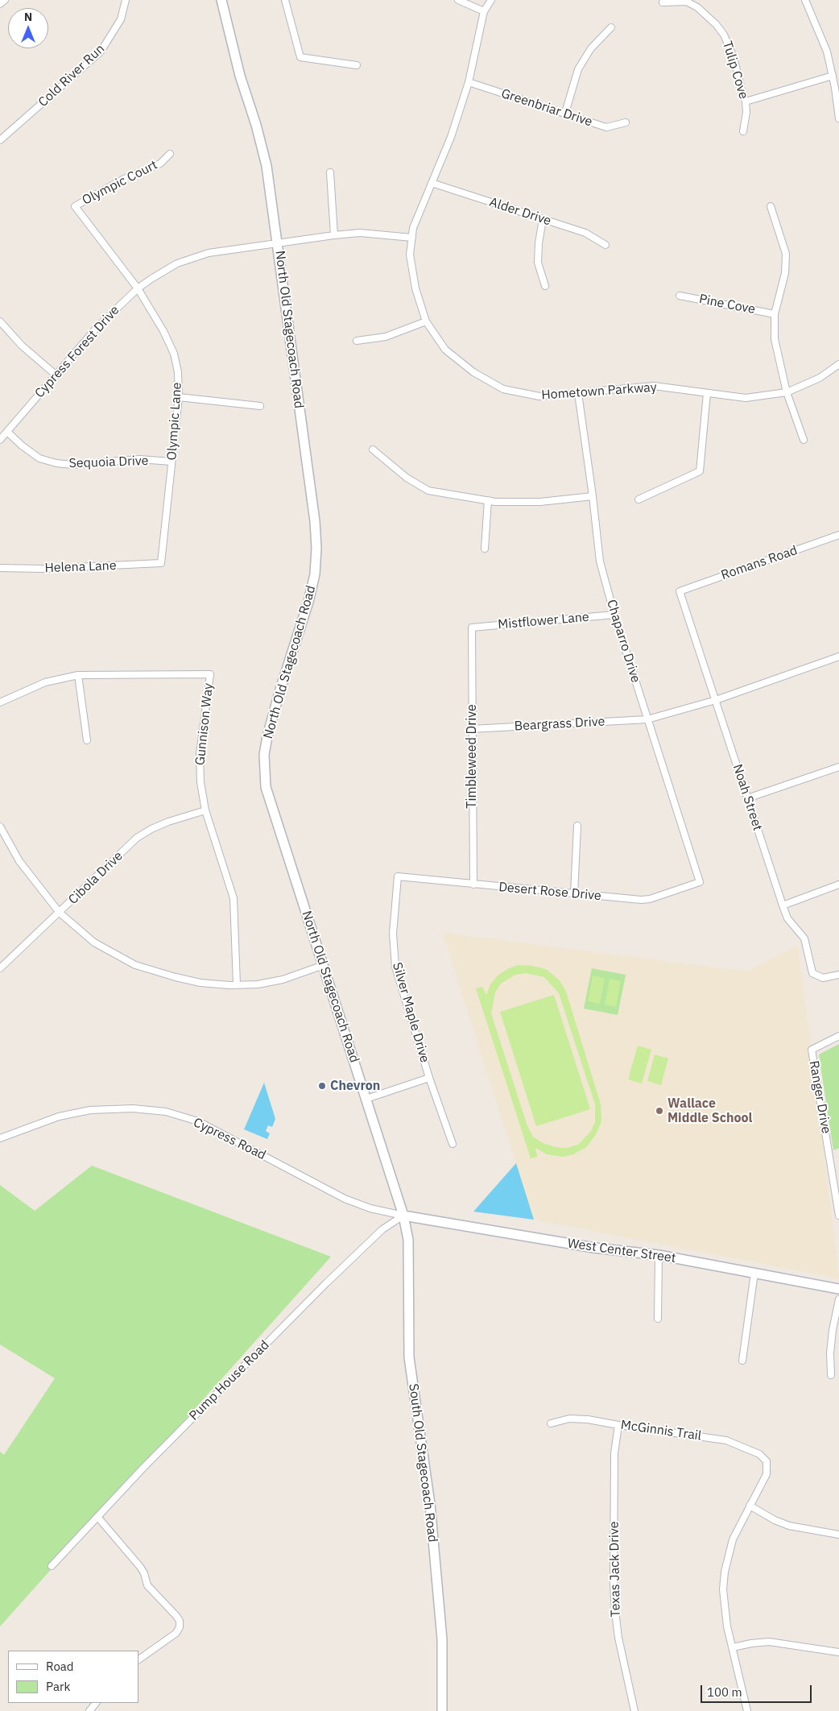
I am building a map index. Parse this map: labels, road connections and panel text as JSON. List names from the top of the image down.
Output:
{
  "streets": {
    "street": [
      "Tulip Cove",
      "Cold River Run",
      "Greenbriar Drive",
      "Olympic Court",
      "Alder Drive",
      "Pine Cove",
      "North Old Stagecoach Road",
      "Cypress Forest Drive",
      "Hometown Parkway",
      "Olympic Lane",
      "Sequoia Drive",
      "Romans Road",
      "Helena Lane",
      "Mistflower Lane",
      "Chaparro Drive",
      "Gunnison Way",
      "Beargrass Drive",
      "Timbleweed Drive",
      "Noah Street",
      "Cibola Drive",
      "Desert Rose Drive",
      "Silver Maple Drive",
      "Ranger Drive",
      "Cypress Road",
      "West Center Street",
      "Pump House Road",
      "McGinnis Trail",
      "South Old Stagecoach Road",
      "Texas Jack Drive"
    ]
  },
  "crossings": [
    ["Greenbriar Drive", "Hometown Parkway"],
    ["Olympic Court", "Cypress Forest Drive"],
    ["Olympic Court", "Olympic Lane"],
    ["Alder Drive", "Hometown Parkway"],
    ["North Old Stagecoach Road", "Cypress Forest Drive"],
    ["North Old Stagecoach Road", "Cypress Road"],
    ["North Old Stagecoach Road", "West Center Street"],
    ["North Old Stagecoach Road", "Pump House Road"],
    ["North Old Stagecoach Road", "South Old Stagecoach Road"],
    ["Cypress Forest Drive", "Hometown Parkway"],
    ["Cypress Forest Drive", "Olympic Lane"],
    ["Cypress Forest Drive", "Sequoia Drive"],
    ["Hometown Parkway", "Chaparro Drive"],
    ["Olympic Lane", "Sequoia Drive"],
    ["Olympic Lane", "Helena Lane"],
    ["Romans Road", "Noah Street"],
    ["Mistflower Lane", "Chaparro Drive"],
    ["Mistflower Lane", "Timbleweed Drive"],
    ["Chaparro Drive", "Beargrass Drive"],
    ["Chaparro Drive", "Desert Rose Drive"],
    ["Gunnison Way", "Cibola Drive"],
    ["Beargrass Drive", "Timbleweed Drive"],
    ["Beargrass Drive", "Noah Street"],
    ["Timbleweed Drive", "Desert Rose Drive"],
    ["Desert Rose Drive", "Silver Maple Drive"],
    ["Cypress Road", "West Center Street"],
    ["Cypress Road", "Pump House Road"],
    ["Cypress Road", "South Old Stagecoach Road"],
    ["West Center Street", "Pump House Road"],
    ["West Center Street", "South Old Stagecoach Road"],
    ["Pump House Road", "South Old Stagecoach Road"],
    ["McGinnis Trail", "Texas Jack Drive"]
  ],
  "places": ["Chevron", "Wallace Middle School"],
  "legend": ["Road", "Park"],
  "scale_bar": "100 m",
  "north": "top"
}
